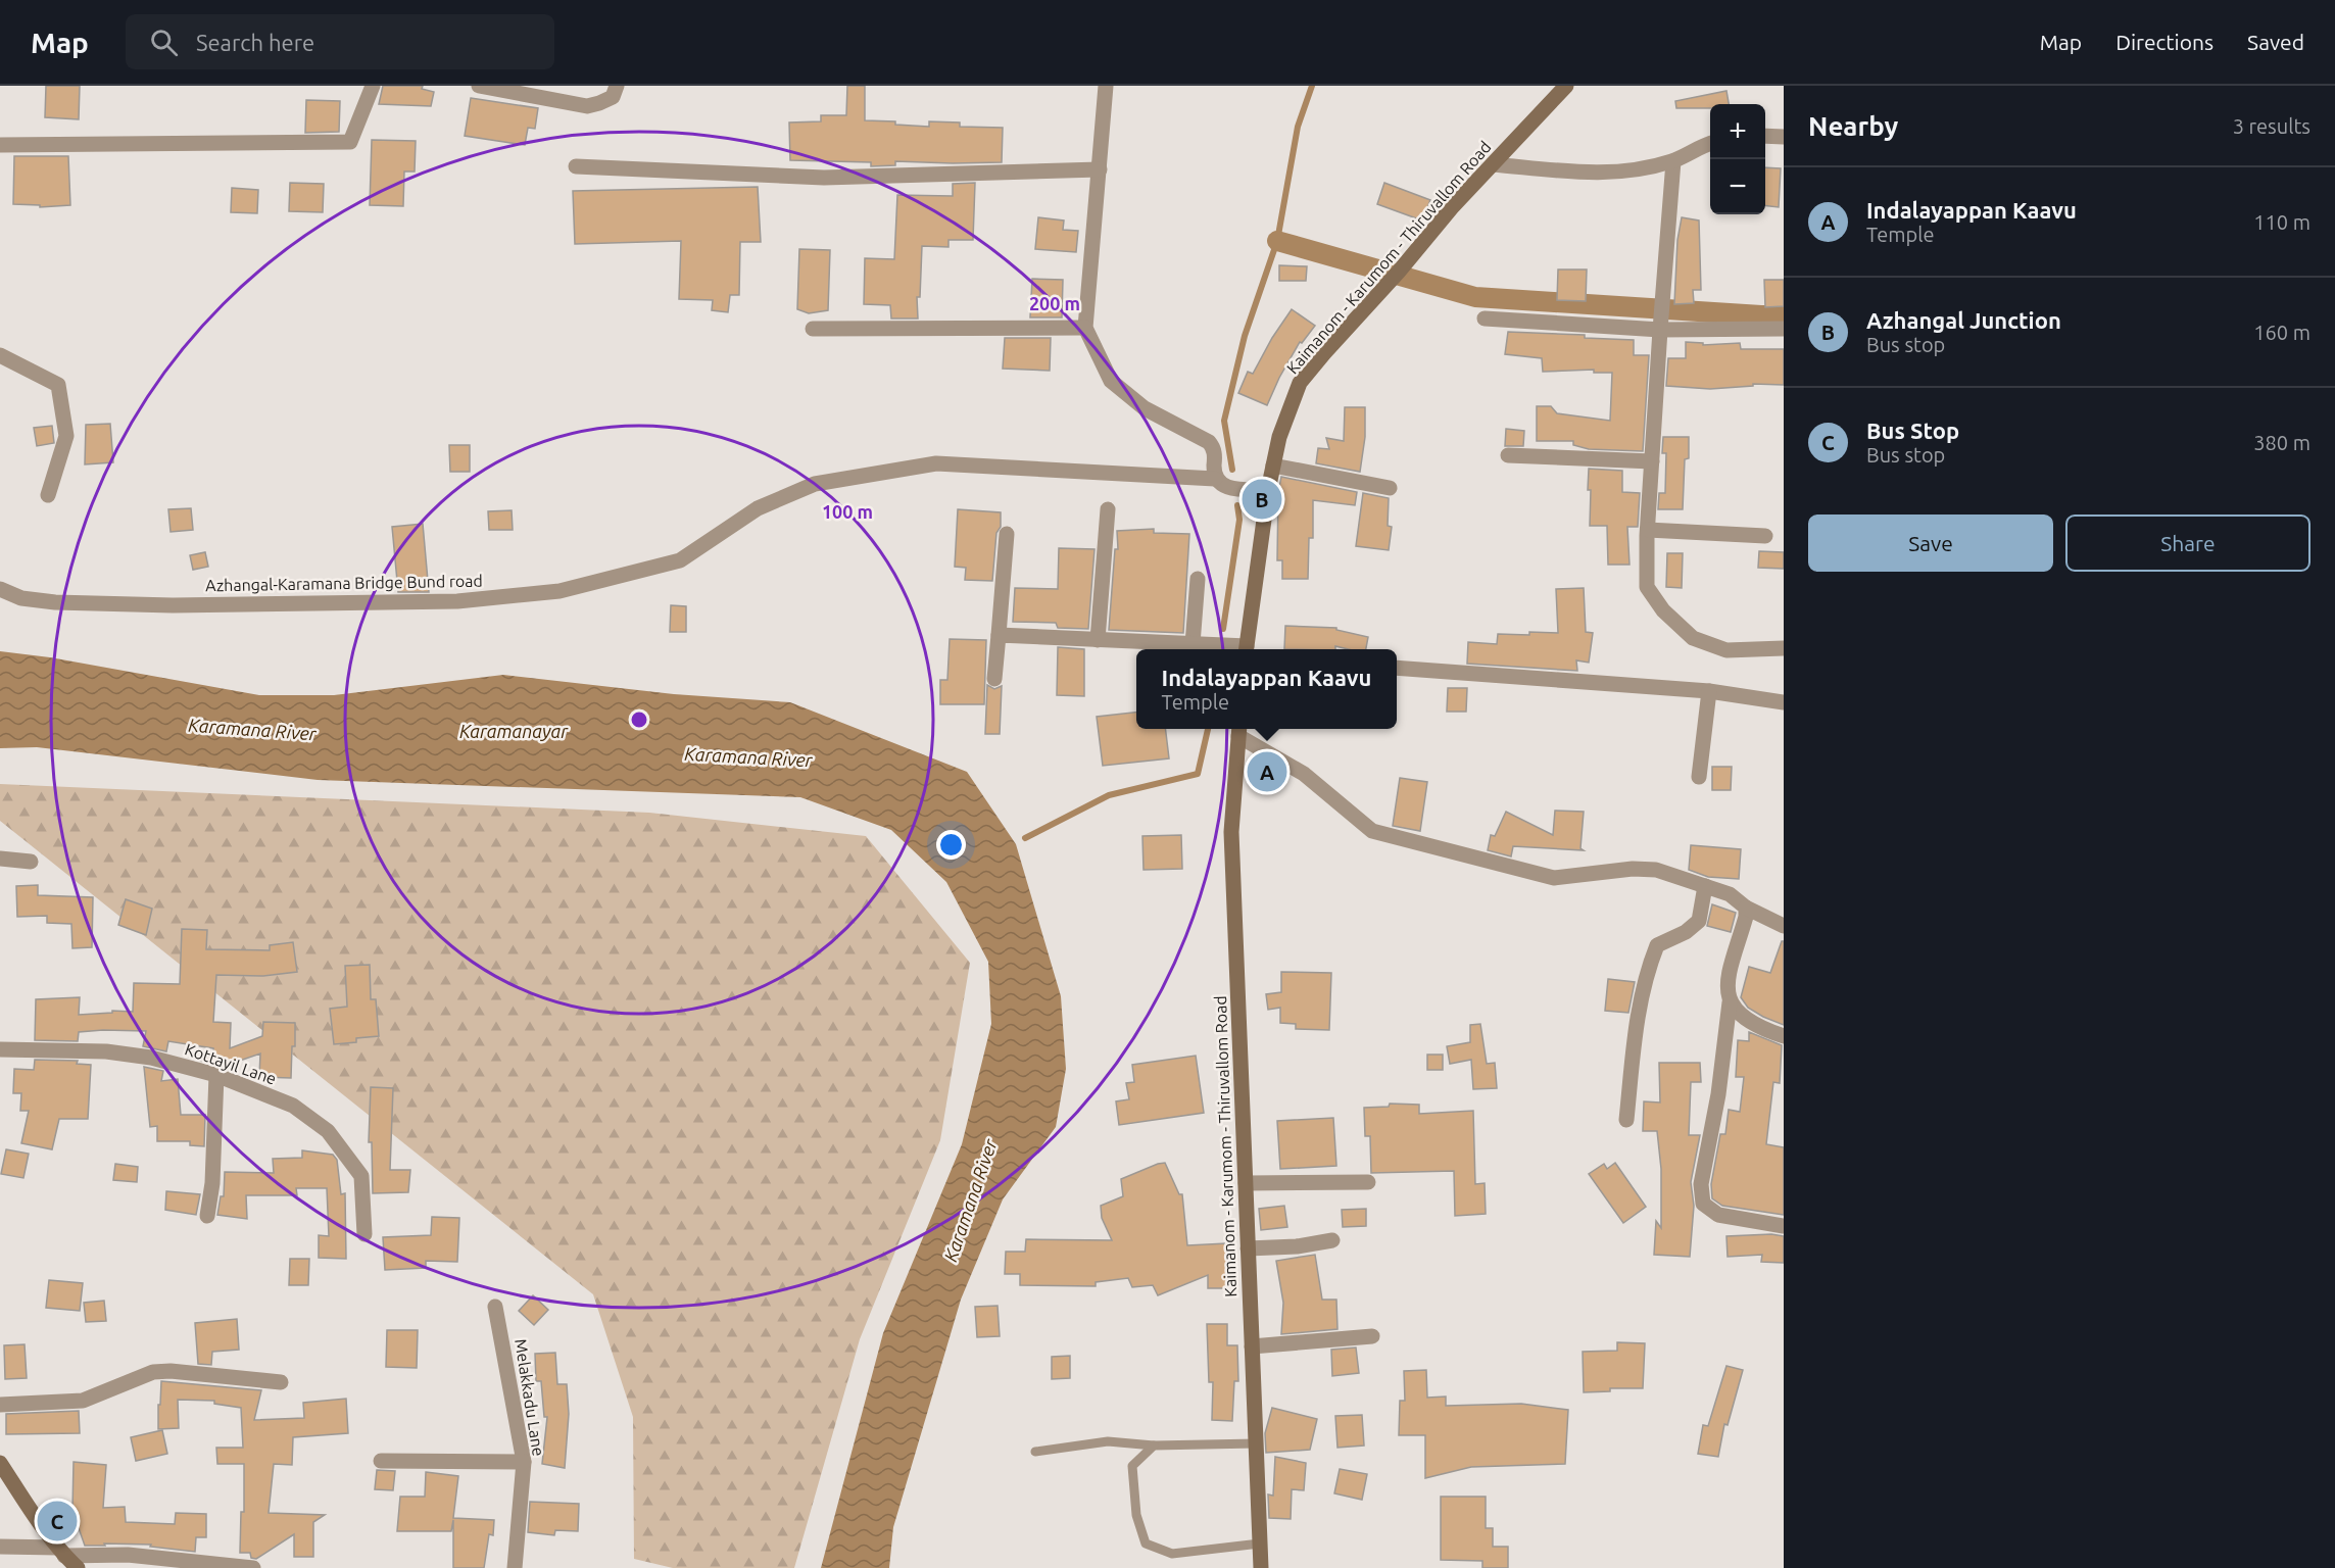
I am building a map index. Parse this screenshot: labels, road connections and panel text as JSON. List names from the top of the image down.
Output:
{
  "streets": {
    "main road": ["Kaimanom - Karumom - Thiruvallom Road"],
    "street": ["Azhangal-Karamana Bridge Bund road", "Kottayil Lane", "Melakkadu Lane"]
  },
  "crossings": [
    ["Kaimanom - Karumom - Thiruvallom Road", "Azhangal-Karamana Bridge Bund road"]
  ],
  "water": ["Karamana River", "Karamanayar"],
  "page": {
    "header": "Map",
    "search": "Search here",
    "nav": ["Map", "Directions", "Saved"],
    "heading": ["Nearby", "3 results"],
    "map_buttons": ["+", "−"],
    "list": [
      {
        "mark": "A",
        "name": "Indalayappan Kaavu",
        "note": "Temple",
        "value": "110 m"
      },
      {
        "mark": "B",
        "name": "Azhangal Junction",
        "note": "Bus stop",
        "value": "160 m"
      },
      {
        "mark": "C",
        "name": "Bus Stop",
        "note": "Bus stop",
        "value": "380 m"
      }
    ],
    "pins": ["B", "A", "C"],
    "buttons": ["Save", "Share"],
    "popup": ["Indalayappan Kaavu", "Temple"]
  },
  "rings": ["200 m", "100 m"]
}
